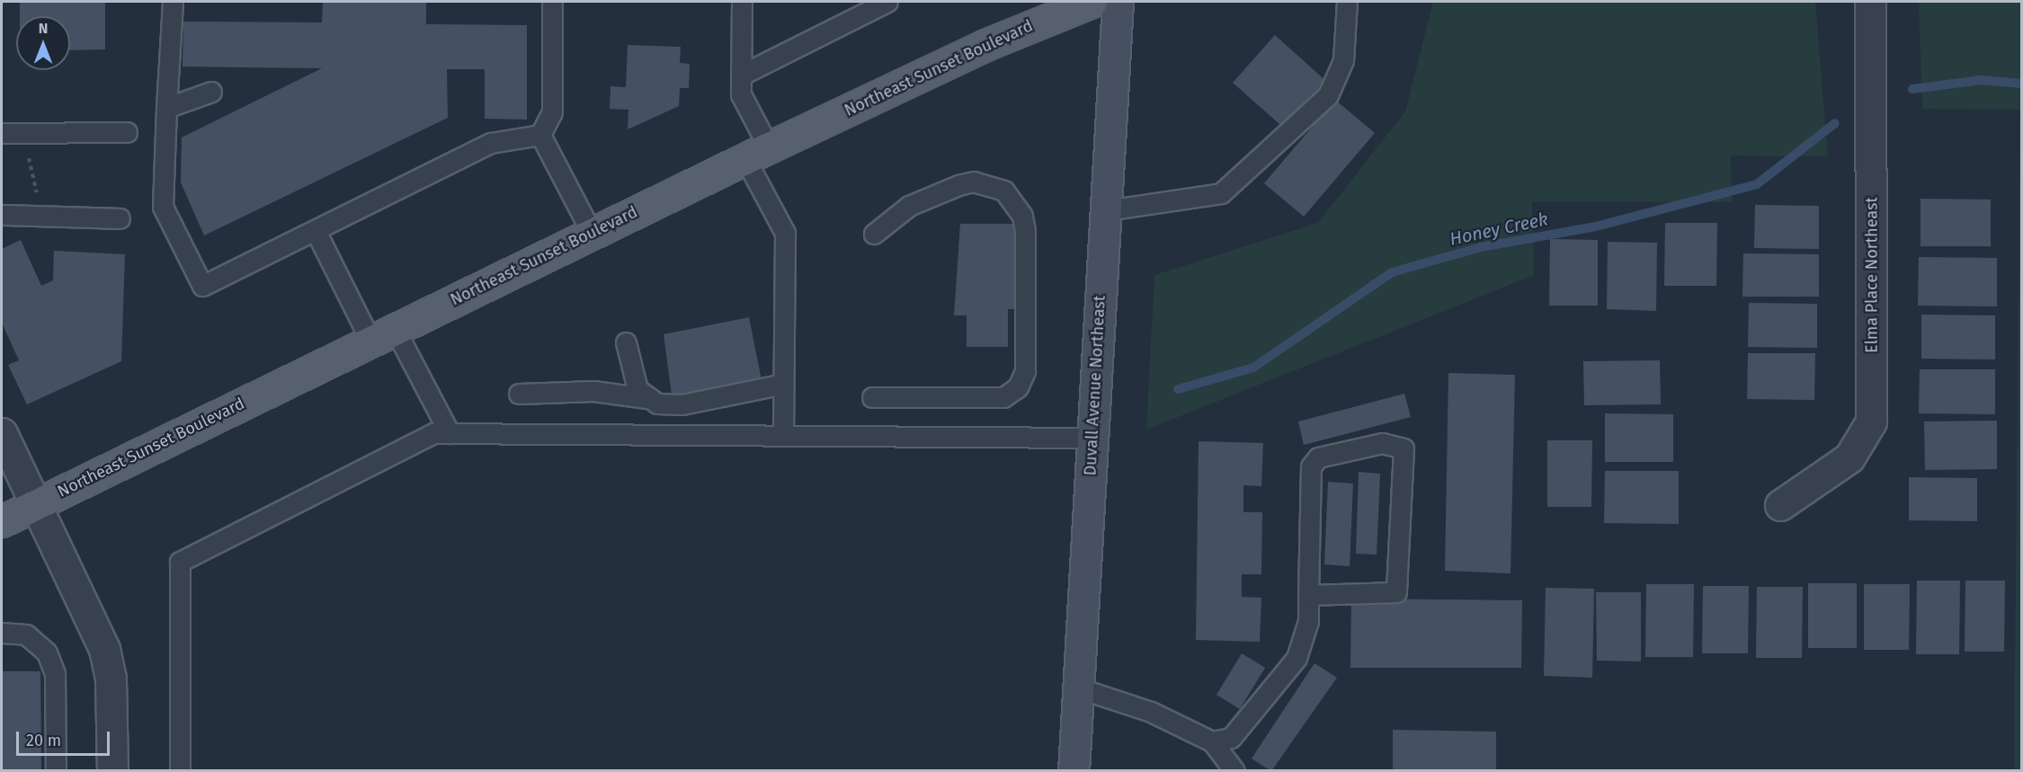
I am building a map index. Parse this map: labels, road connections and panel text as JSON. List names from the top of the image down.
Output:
{
  "streets": {
    "main road": ["Northeast Sunset Boulevard", "Duvall Avenue Northeast"],
    "street": ["Elma Place Northeast"]
  },
  "water": ["Honey Creek"],
  "scale_bar": "20 m",
  "north": "top"
}
